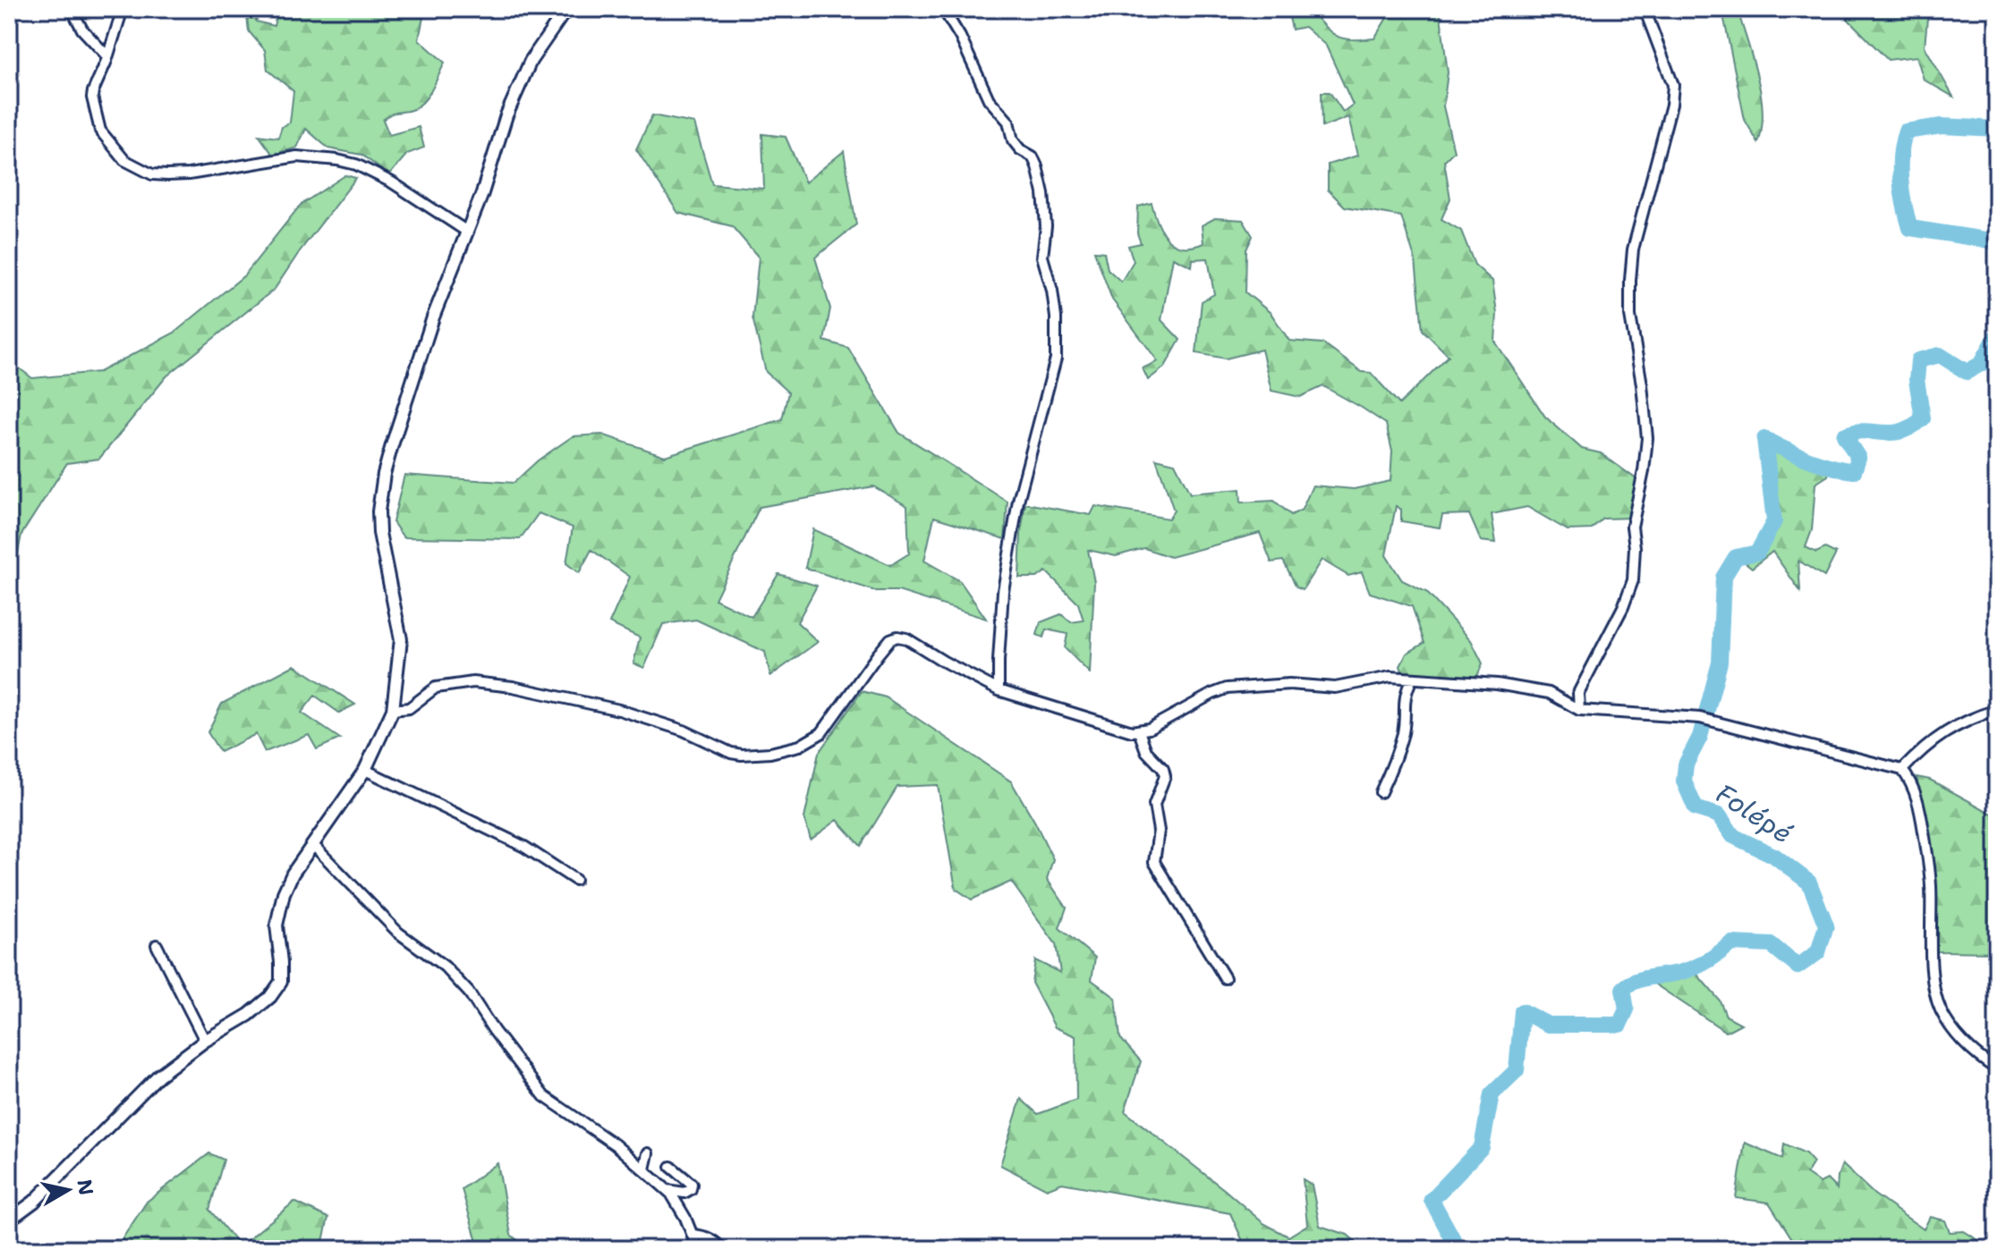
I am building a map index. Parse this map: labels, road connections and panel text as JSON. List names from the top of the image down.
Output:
{
  "water": ["Folépé"],
  "north": "right"
}
